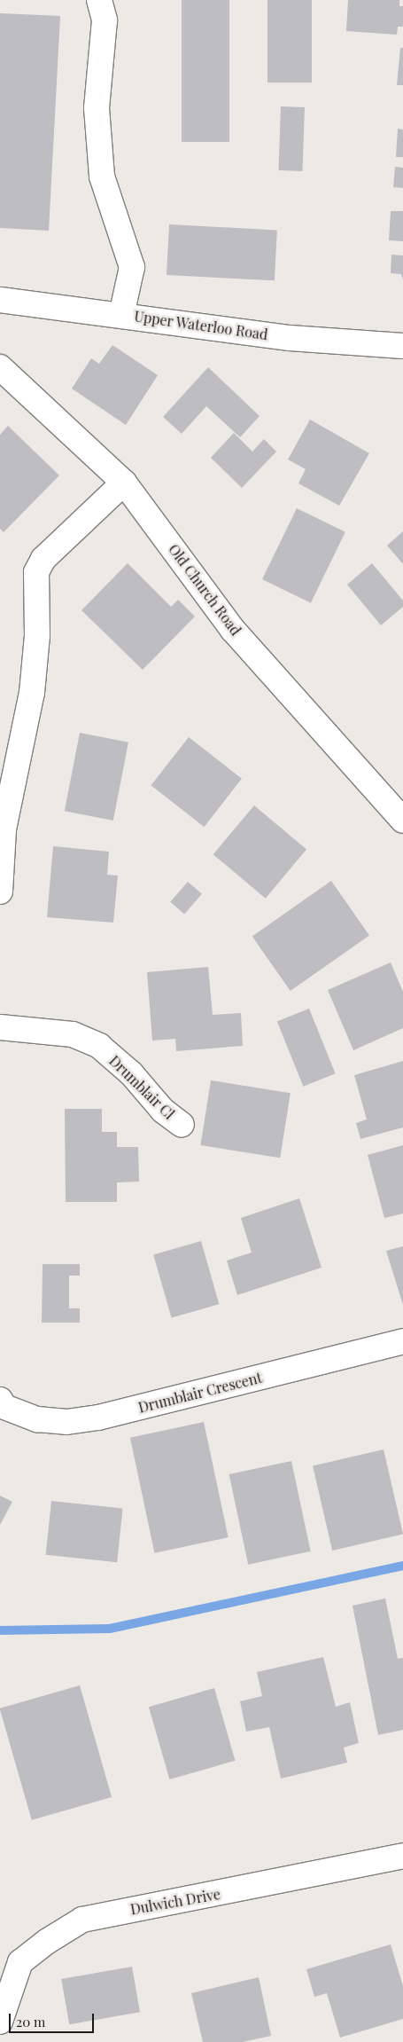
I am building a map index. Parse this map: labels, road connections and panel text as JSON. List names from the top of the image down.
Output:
{
  "streets": {
    "street": [
      "Upper Waterloo Road",
      "Old Church Road",
      "Drumblair Cl",
      "Drumblair Crescent",
      "Dulwich Drive"
    ]
  },
  "scale_bar": "20 m"
}
